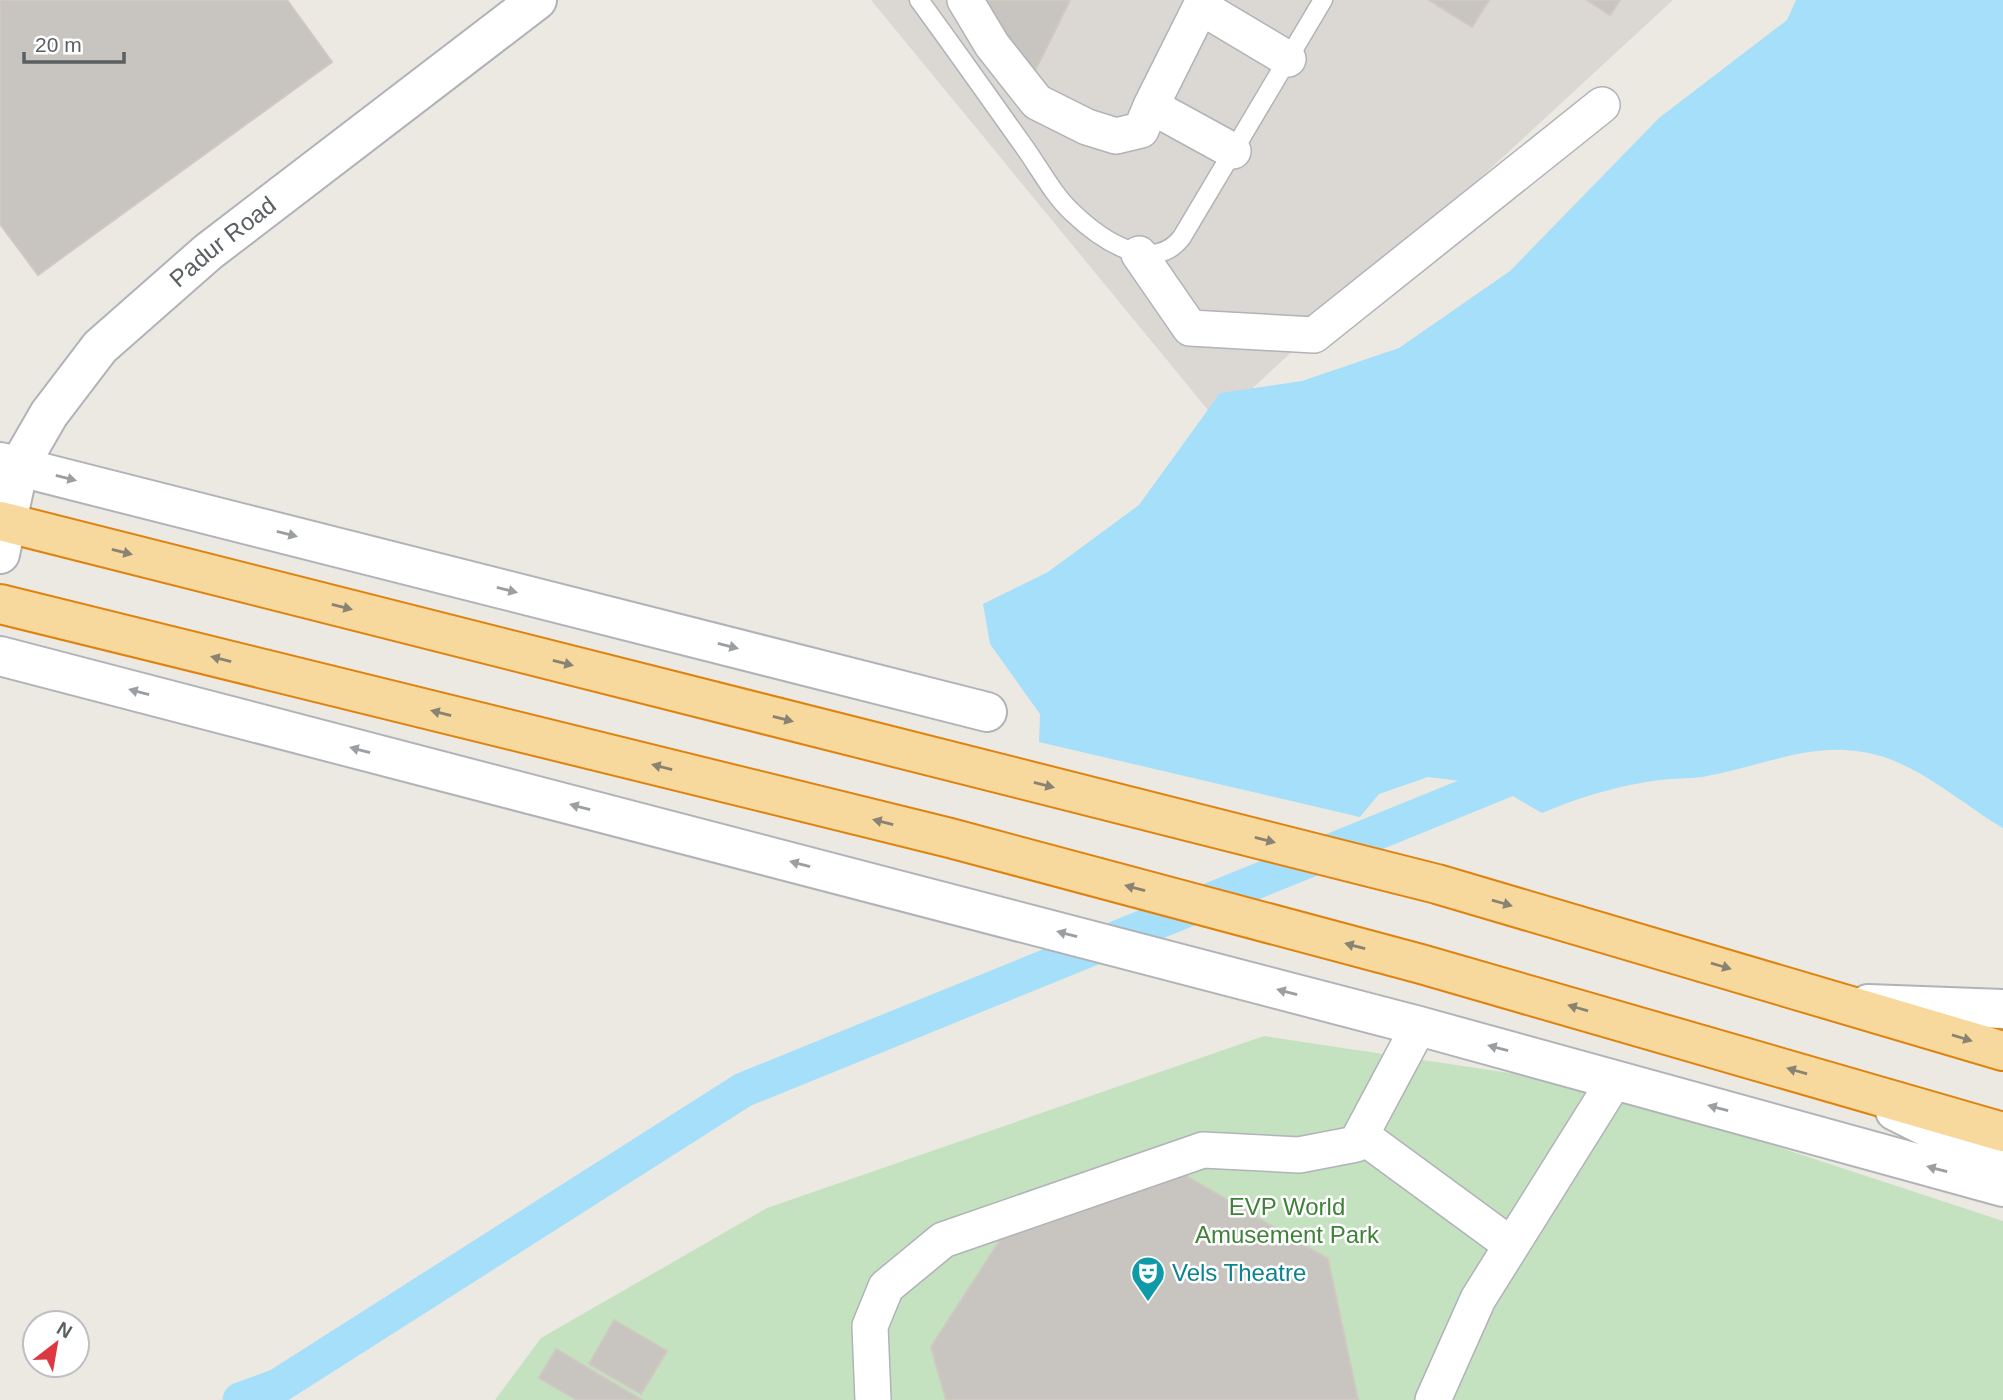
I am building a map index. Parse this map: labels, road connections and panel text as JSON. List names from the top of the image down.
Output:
{
  "streets": {
    "street": ["Padur Road"]
  },
  "parks": ["EVP World Amusement Park"],
  "places": {
    "theatre": ["Vels Theatre"]
  },
  "scale_bar": "20 m",
  "north": "top right"
}
